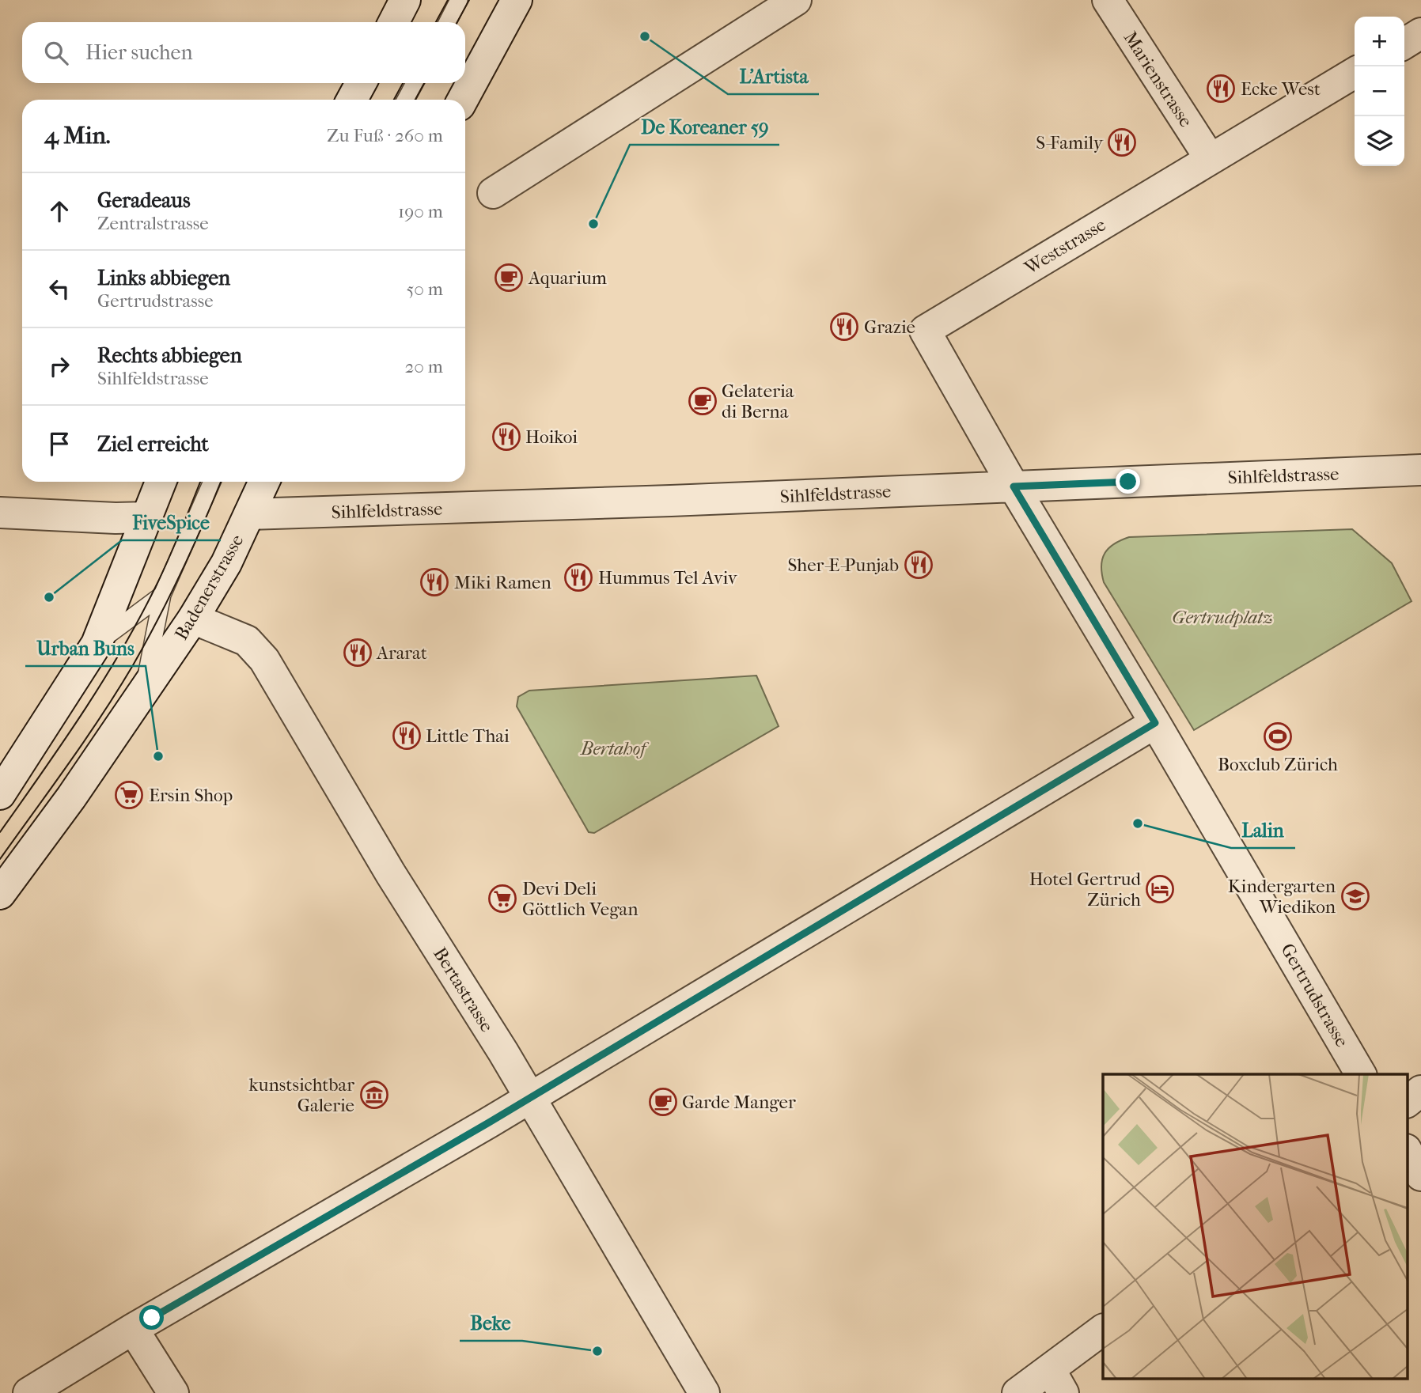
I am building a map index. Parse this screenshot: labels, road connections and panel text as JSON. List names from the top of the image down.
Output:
{
  "streets": {
    "street": [
      "Marienstrasse",
      "Weststrasse",
      "Sihlfeldstrasse",
      "Badenerstrasse",
      "Bertastrasse",
      "Gertrudstrasse"
    ]
  },
  "crossings": [
    ["Marienstrasse", "Weststrasse"],
    ["Weststrasse", "Sihlfeldstrasse"],
    ["Weststrasse", "Gertrudstrasse"],
    ["Sihlfeldstrasse", "Badenerstrasse"],
    ["Sihlfeldstrasse", "Gertrudstrasse"],
    ["Badenerstrasse", "Bertastrasse"]
  ],
  "parks": ["Gertrudplatz", "Bertahof"],
  "places": {
    "other": [
      "L'Artista",
      "De Koreaner 59",
      "FiveSpice",
      "Urban Buns",
      "Lalin",
      "Beke"
    ],
    "restaurant": [
      "Ecke West",
      "S-Family",
      "Grazie",
      "Hoikoi",
      "Sher-E-Punjab",
      "Hummus Tel Aviv",
      "Miki Ramen",
      "Ararat",
      "Little Thai"
    ],
    "cafe": ["Aquarium", "Gelateria di Berna", "Garde Manger"],
    "sports": ["Boxclub Zürich"],
    "supermarket": ["Ersin Shop", "Devi Deli Göttlich Vegan"],
    "hotel": ["Hotel Gertrud Zürich"],
    "school or university": ["Kindergarten Wiedikon"],
    "museum": ["kunstsichtbar Galerie"]
  },
  "page": {
    "map_buttons": ["+", "−"],
    "search": "Hier suchen",
    "heading": ["4 Min.", "Zu Fuß · 260 m"],
    "list": [
      ["Geradeaus", "Zentralstrasse", "190 m"],
      ["Links abbiegen", "Gertrudstrasse", "50 m"],
      ["Rechts abbiegen", "Sihlfeldstrasse", "20 m"],
      "Ziel erreicht"
    ]
  }
}
